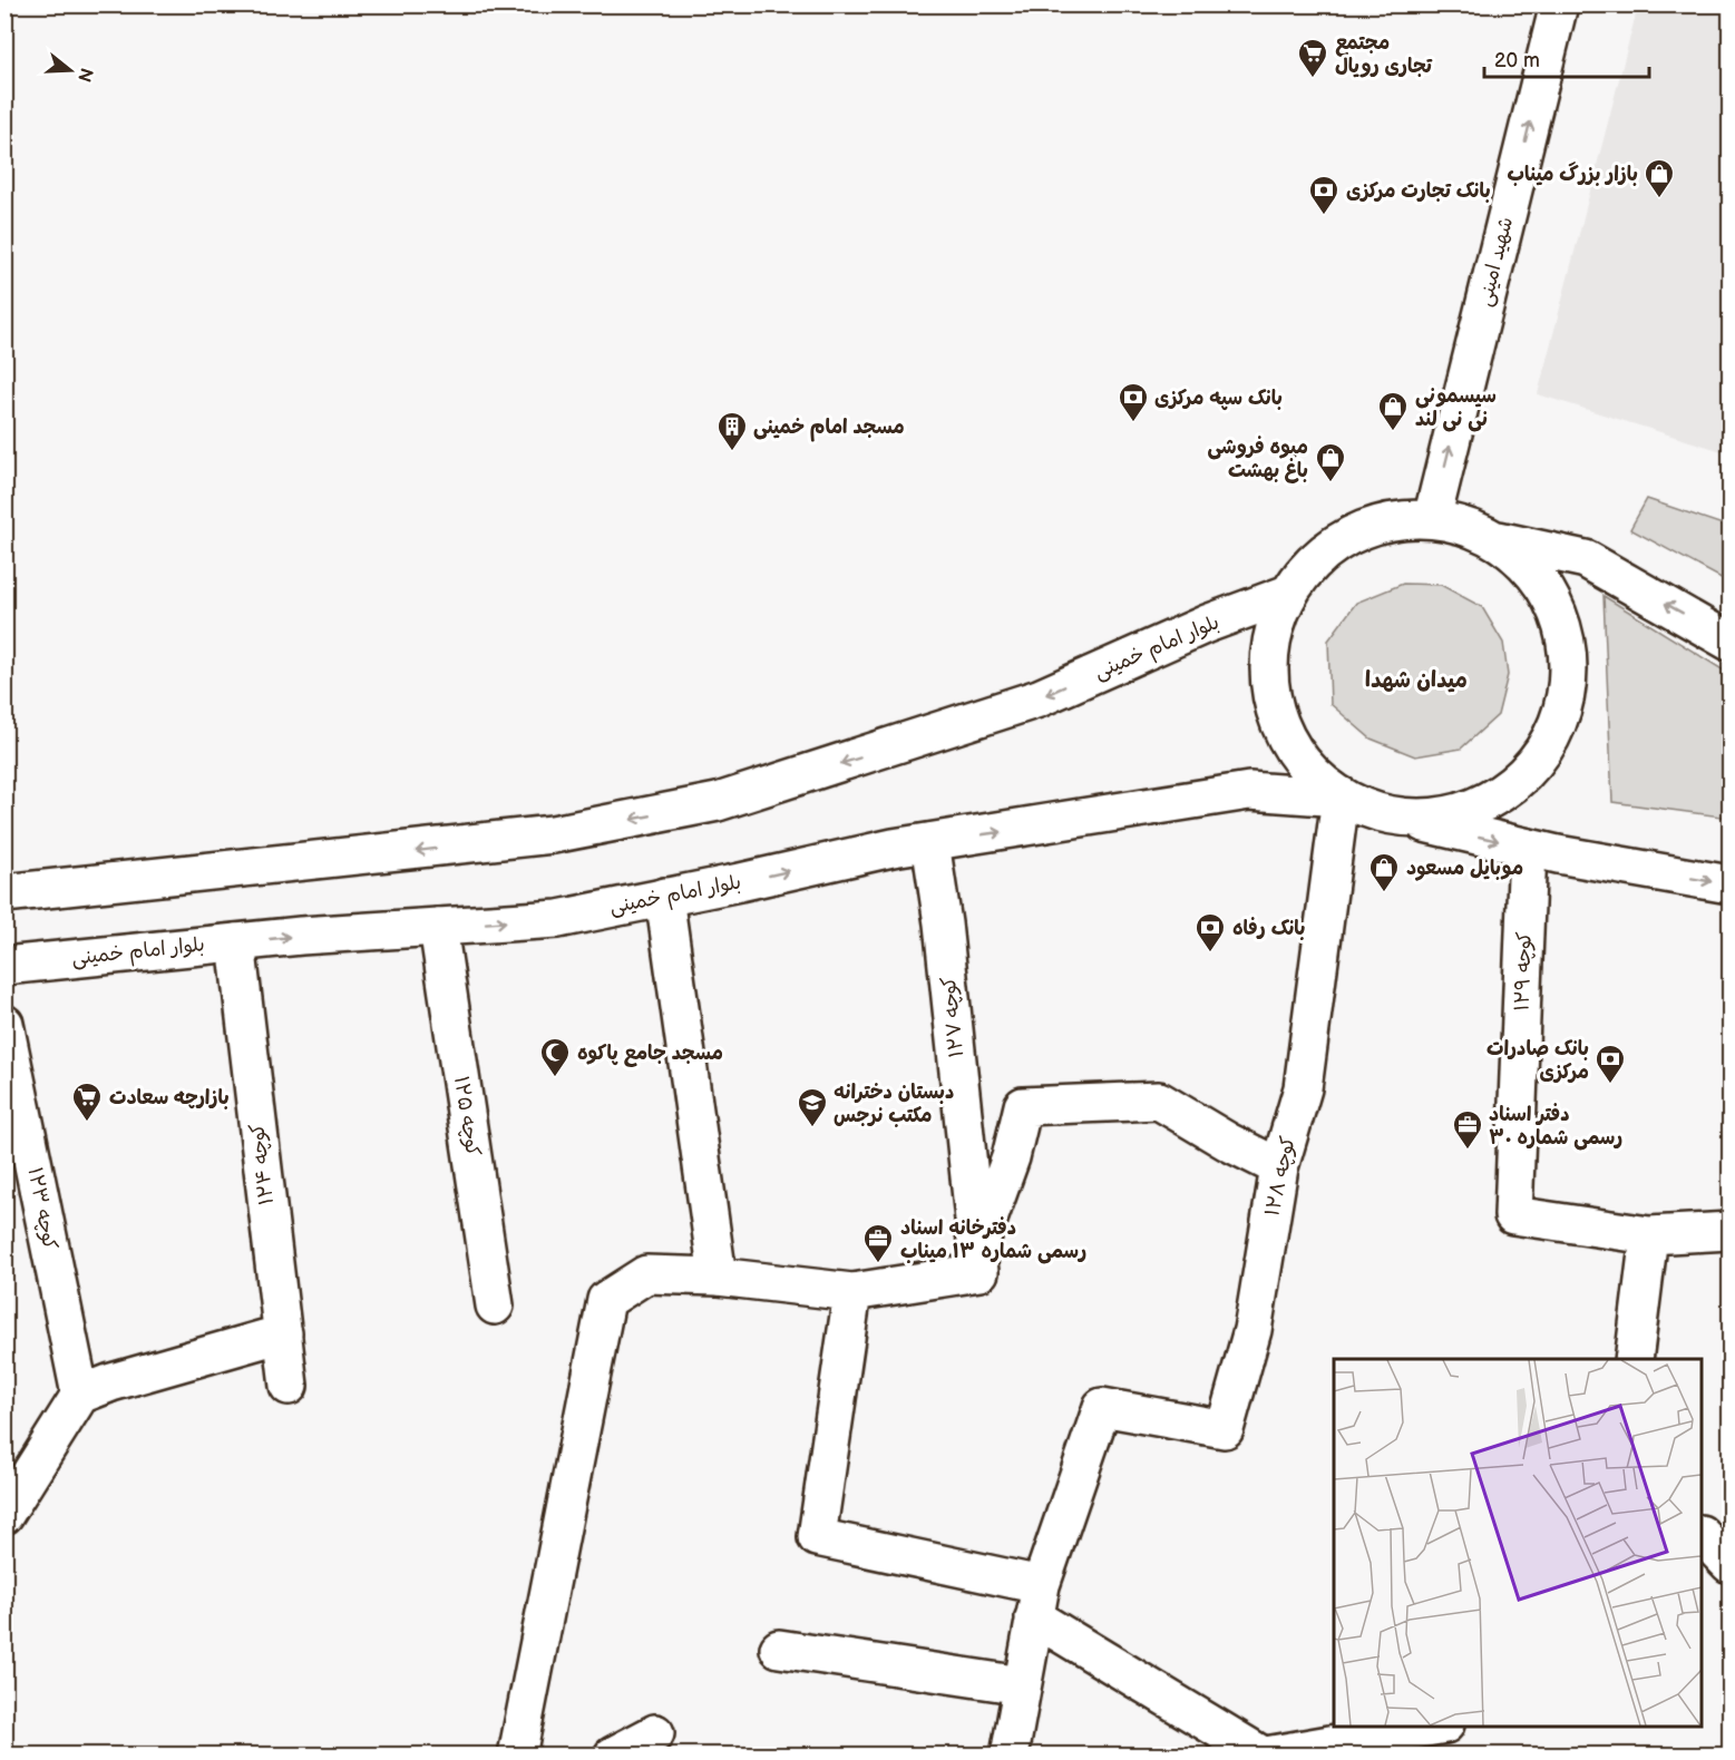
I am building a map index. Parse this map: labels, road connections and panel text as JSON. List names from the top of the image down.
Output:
{
  "streets": {
    "street": [
      "شهید امینی",
      "بلوار امام خمینی",
      "کوچه ۱۲۹",
      "کوچه ۱۲۷",
      "کوچه ۱۲۵",
      "کوچه ۱۲۴",
      "کوچه ۱۲۸",
      "کوچه ۱۲۳"
    ]
  },
  "crossings": [
    ["بلوار امام خمینی", "کوچه ۱۲۷"],
    ["بلوار امام خمینی", "کوچه ۱۲۵"],
    ["بلوار امام خمینی", "کوچه ۱۲۴"],
    ["بلوار امام خمینی", "کوچه ۱۲۸"]
  ],
  "one_way": ["شهید امینی"],
  "districts": ["میدان شهدا"],
  "places": {
    "supermarket": ["مجتمع تجاری رویال", "بازارچه سعادت"],
    "shop": [
      "بازار بزرگ میناب",
      "سیسمونی نی نی لند",
      "میوه فروشی باغ بهشت",
      "موبایل مسعود"
    ],
    "bank": [
      "بانک تجارت مرکزی",
      "بانک سپه مرکزی",
      "بانک رفاه",
      "بانک صادرات مرکزی"
    ],
    "building": ["مسجد امام خمینی"],
    "mosque": ["مسجد جامع پاکوه"],
    "school or university": ["دبستان دخترانه مکتب نرجس"],
    "office": ["دفتر اسناد رسمی شماره ۳۰", "دفترخانه اسناد رسمی شماره ۱۳ میناب"]
  },
  "scale_bar": "20 m",
  "north": "right"
}
